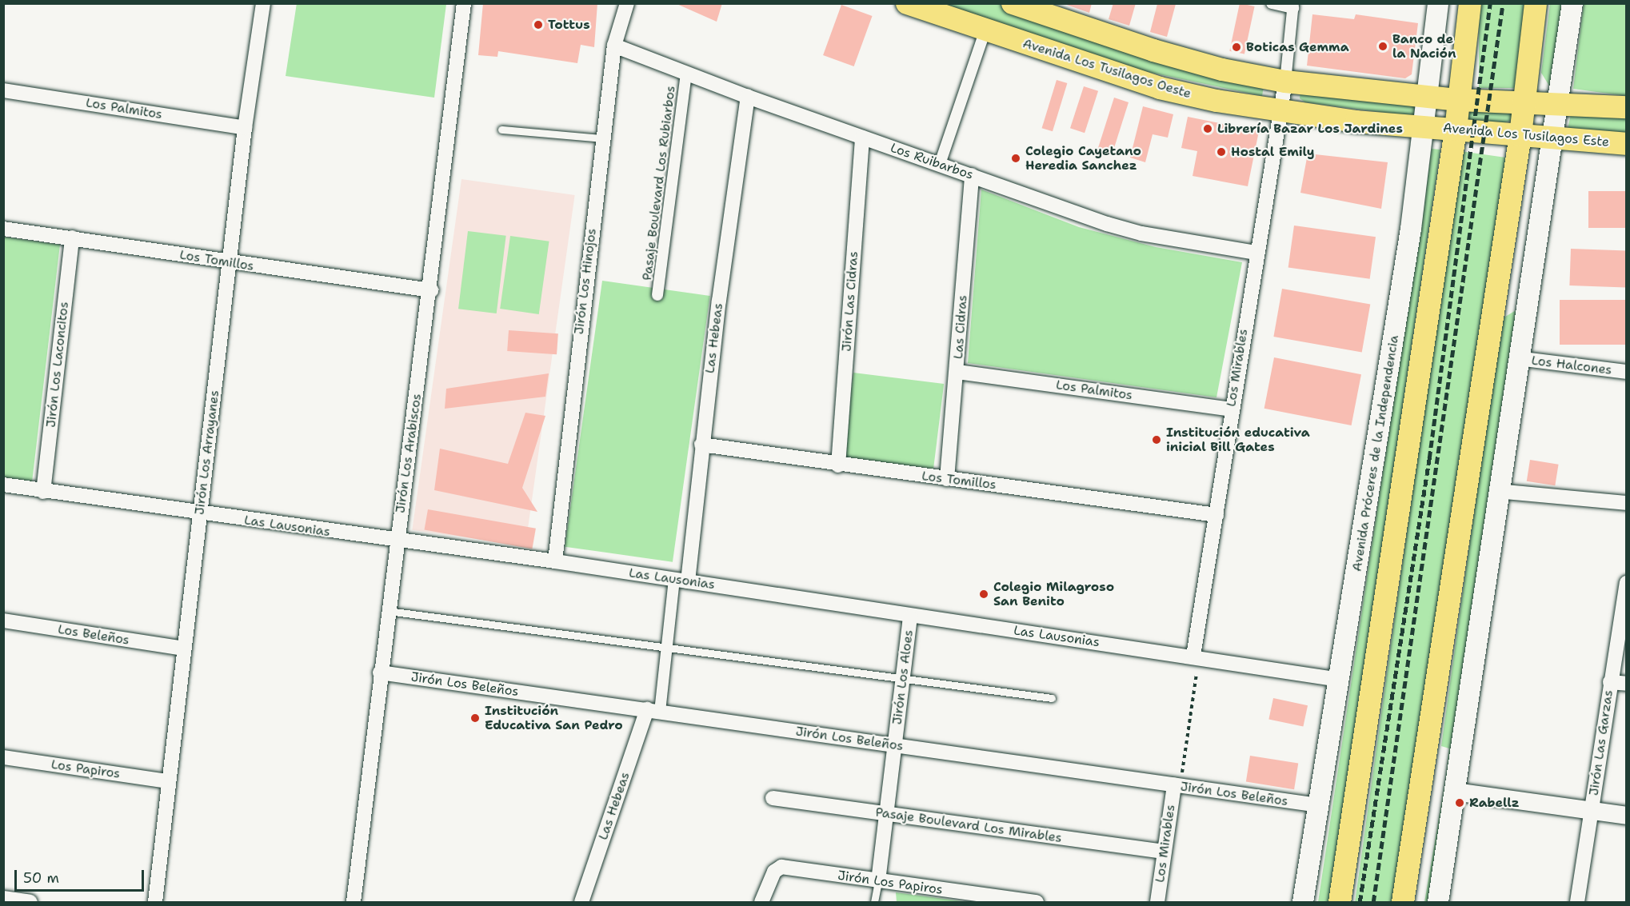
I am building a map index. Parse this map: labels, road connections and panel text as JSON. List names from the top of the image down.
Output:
{
  "streets": {
    "main road": ["Avenida Los Tusilagos Oeste", "Avenida Los Tusilagos Este", "Avenida Próceres de la Independencia"],
    "street": [
      "Los Palmitos",
      "Los Ruibarbos",
      "Pasaje Boulevard Los Rubiarbos",
      "Los Tomillos",
      "Jirón Los Hinojos",
      "Jirón Las Cidras",
      "Las Cidras",
      "Las Hebeas",
      "Jirón Los Laconcitos",
      "Los Halcones",
      "Los Mirables",
      "Jirón Los Arrayanes",
      "Jirón Los Arabiscos",
      "Las Lausonias",
      "Los Beleños",
      "Jirón Los Aloes",
      "Jirón Los Beleños",
      "Jirón Las Garzas",
      "Los Papiros",
      "Pasaje Boulevard Los Mirables",
      "Jirón Los Papiros"
    ]
  },
  "crossings": [
    ["Avenida Los Tusilagos Oeste", "Avenida Los Tusilagos Este"],
    ["Avenida Los Tusilagos Oeste", "Los Mirables"],
    ["Avenida Los Tusilagos Oeste", "Avenida Próceres de la Independencia"],
    ["Los Palmitos", "Las Cidras"],
    ["Los Palmitos", "Los Mirables"],
    ["Los Palmitos", "Jirón Los Arrayanes"],
    ["Avenida Los Tusilagos Este", "Avenida Próceres de la Independencia"],
    ["Los Ruibarbos", "Pasaje Boulevard Los Rubiarbos"],
    ["Los Ruibarbos", "Jirón Los Hinojos"],
    ["Los Ruibarbos", "Jirón Las Cidras"],
    ["Los Ruibarbos", "Las Cidras"],
    ["Los Ruibarbos", "Las Hebeas"],
    ["Los Ruibarbos", "Los Mirables"],
    ["Los Tomillos", "Jirón Las Cidras"],
    ["Los Tomillos", "Las Cidras"],
    ["Los Tomillos", "Las Hebeas"],
    ["Los Tomillos", "Jirón Los Laconcitos"],
    ["Los Tomillos", "Los Mirables"],
    ["Los Tomillos", "Jirón Los Arrayanes"],
    ["Los Tomillos", "Jirón Los Arabiscos"],
    ["Jirón Los Hinojos", "Las Lausonias"],
    ["Las Hebeas", "Las Lausonias"],
    ["Las Hebeas", "Jirón Los Beleños"],
    ["Jirón Los Laconcitos", "Las Lausonias"],
    ["Los Mirables", "Las Lausonias"],
    ["Los Mirables", "Jirón Los Beleños"],
    ["Los Mirables", "Pasaje Boulevard Los Mirables"],
    ["Jirón Los Arrayanes", "Las Lausonias"],
    ["Jirón Los Arrayanes", "Los Beleños"],
    ["Jirón Los Arrayanes", "Los Papiros"],
    ["Jirón Los Arabiscos", "Las Lausonias"],
    ["Jirón Los Arabiscos", "Jirón Los Beleños"],
    ["Avenida Próceres de la Independencia", "Las Lausonias"],
    ["Avenida Próceres de la Independencia", "Jirón Los Beleños"],
    ["Las Lausonias", "Jirón Los Aloes"],
    ["Jirón Los Aloes", "Jirón Los Beleños"],
    ["Jirón Los Aloes", "Pasaje Boulevard Los Mirables"],
    ["Jirón Los Aloes", "Jirón Los Papiros"]
  ],
  "places": [
    "Tottus",
    "Banco de la Nación",
    "Boticas Gemma",
    "Librería Bazar Los Jardines",
    "Hostal Emily",
    "Colegio Cayetano Heredia Sanchez",
    "Institución educativa inicial Bill Gates",
    "Colegio Milagroso San Benito",
    "Institución Educativa San Pedro",
    "Rabellz"
  ],
  "scale_bar": "50 m"
}
